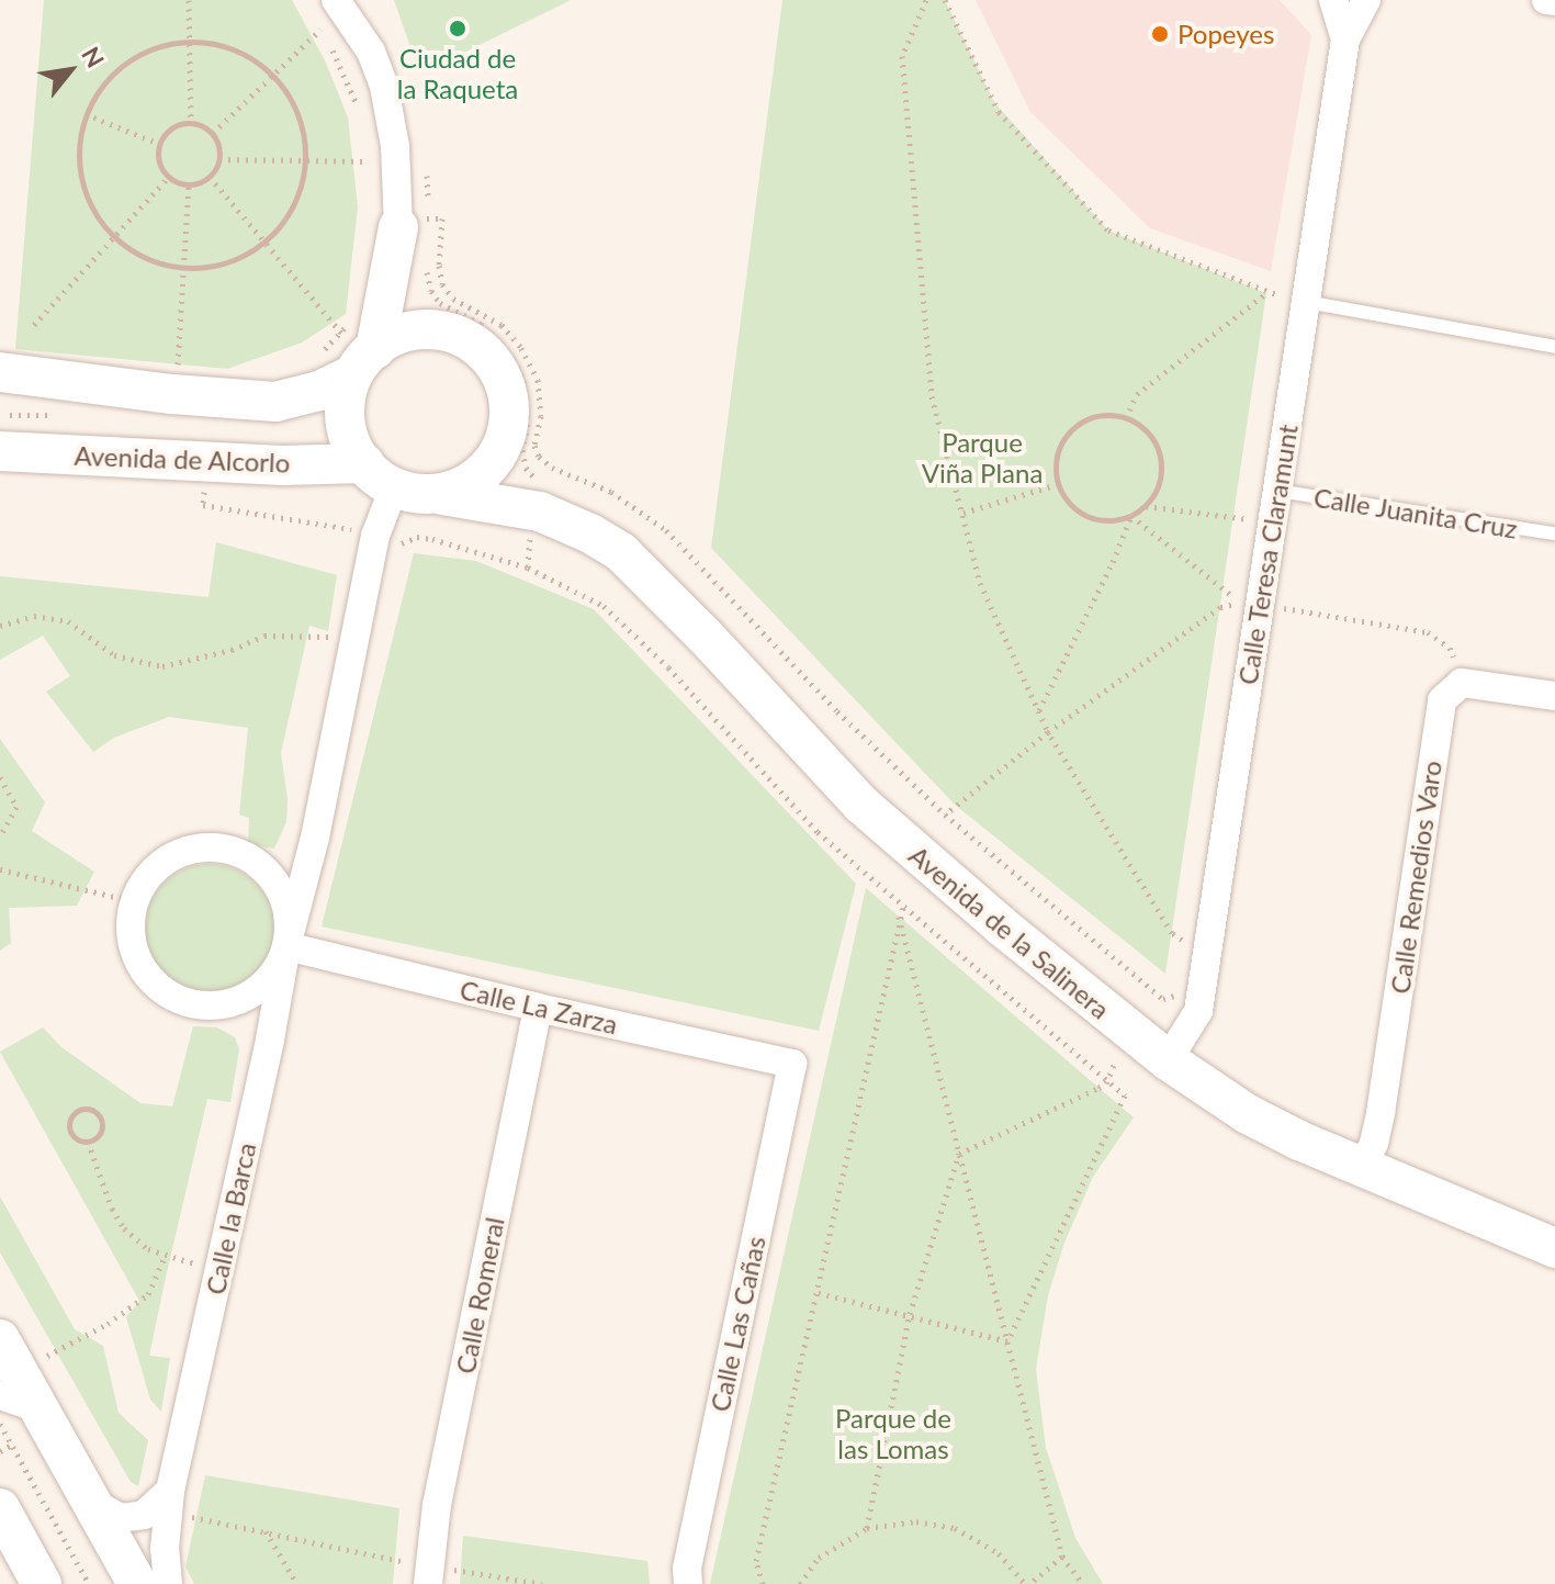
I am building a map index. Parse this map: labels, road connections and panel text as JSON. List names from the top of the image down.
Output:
{
  "streets": {
    "street": [
      "Avenida de Alcorlo",
      "Calle Teresa Claramunt",
      "Calle Remedios Varo",
      "Avenida de la Salinera",
      "Calle La Zarza",
      "Calle la Barca",
      "Calle Romeral",
      "Calle Las Cañas"
    ],
    "lane": ["Calle Juanita Cruz"]
  },
  "crossings": [
    ["Avenida de Alcorlo", "Avenida de la Salinera"],
    ["Avenida de Alcorlo", "Calle la Barca"],
    ["Calle Juanita Cruz", "Calle Teresa Claramunt"],
    ["Calle Teresa Claramunt", "Avenida de la Salinera"],
    ["Calle Remedios Varo", "Avenida de la Salinera"],
    ["Avenida de la Salinera", "Calle la Barca"],
    ["Calle La Zarza", "Calle la Barca"],
    ["Calle La Zarza", "Calle Romeral"],
    ["Calle La Zarza", "Calle Las Cañas"]
  ],
  "parks": ["Parque Viña Plana", "Parque de las Lomas"],
  "places": ["Ciudad de la Raqueta", "Popeyes"],
  "north": "top right"
}
